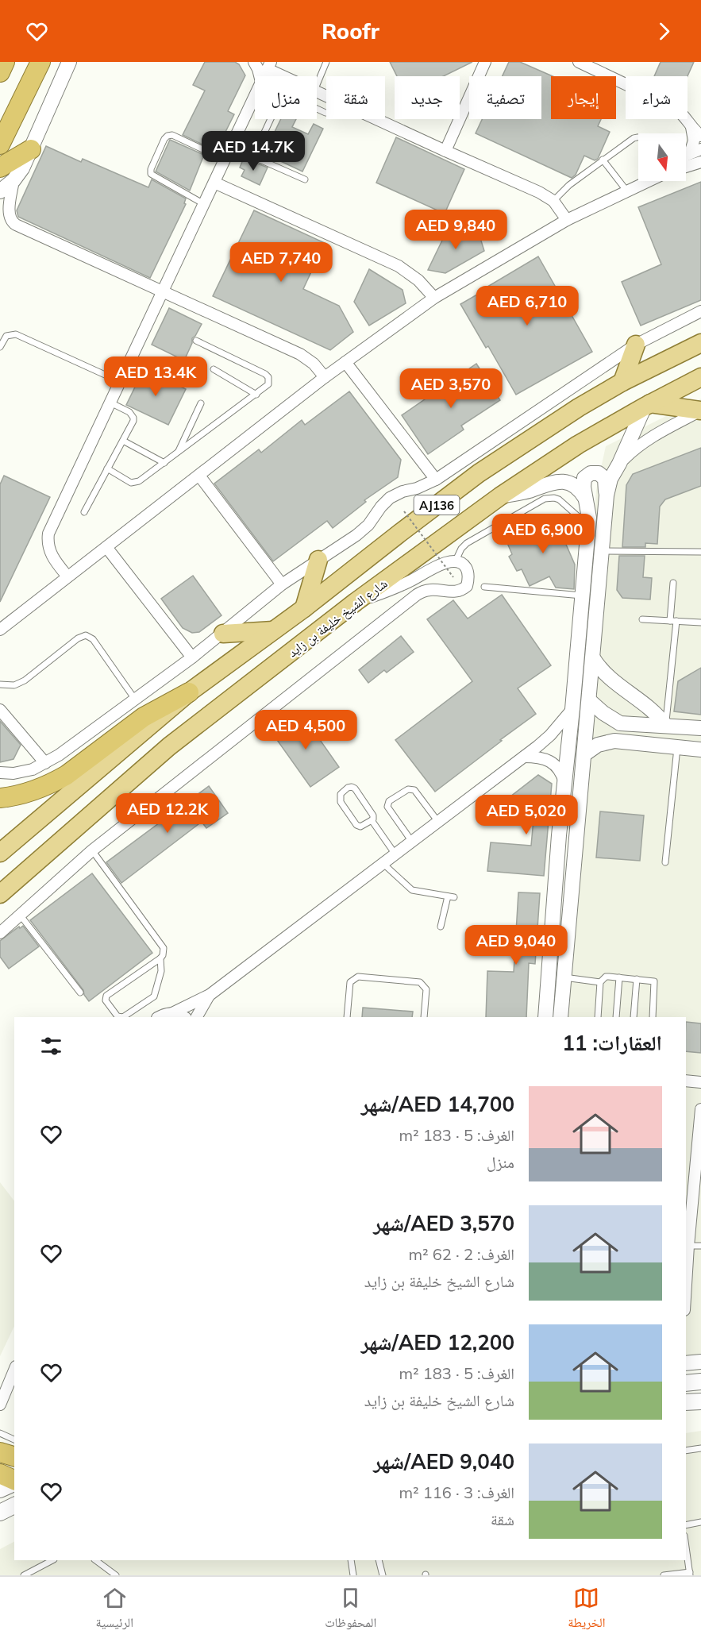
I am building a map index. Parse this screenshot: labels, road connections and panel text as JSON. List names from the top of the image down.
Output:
{
  "streets": {
    "main road": ["AJ136", "شارع الشيخ خليفة بن زايد"]
  },
  "north": "bottom",
  "page": {
    "header": "Roofr",
    "chip": [
      "شراء",
      "إيجار",
      "تصفية",
      "جديد",
      "شقة",
      "منزل"
    ],
    "price": [
      "AED 14.7K",
      "AED 9,840",
      "AED 7,740",
      "AED 6,710",
      "AED 13.4K",
      "AED 3,570",
      "AED 6,900",
      "AED 4,500",
      "AED 12.2K",
      "AED 5,020",
      "AED 9,040"
    ],
    "heading": "العقارات: 11",
    "list": [
      {
        "name": "AED 14,700/شهر",
        "note": "الغرف: 5 · 183 m² · منزل"
      },
      {
        "name": "AED 3,570/شهر",
        "note": "الغرف: 2 · 62 m² · شارع الشيخ خليفة بن زايد"
      },
      {
        "name": "AED 12,200/شهر",
        "note": "الغرف: 5 · 183 m² · شارع الشيخ خليفة بن زايد"
      },
      {
        "name": "AED 9,040/شهر",
        "note": "الغرف: 3 · 116 m² · شقة"
      }
    ],
    "tabs": ["الخريطة", "المحفوظات", "الرئيسية"]
  }
}
